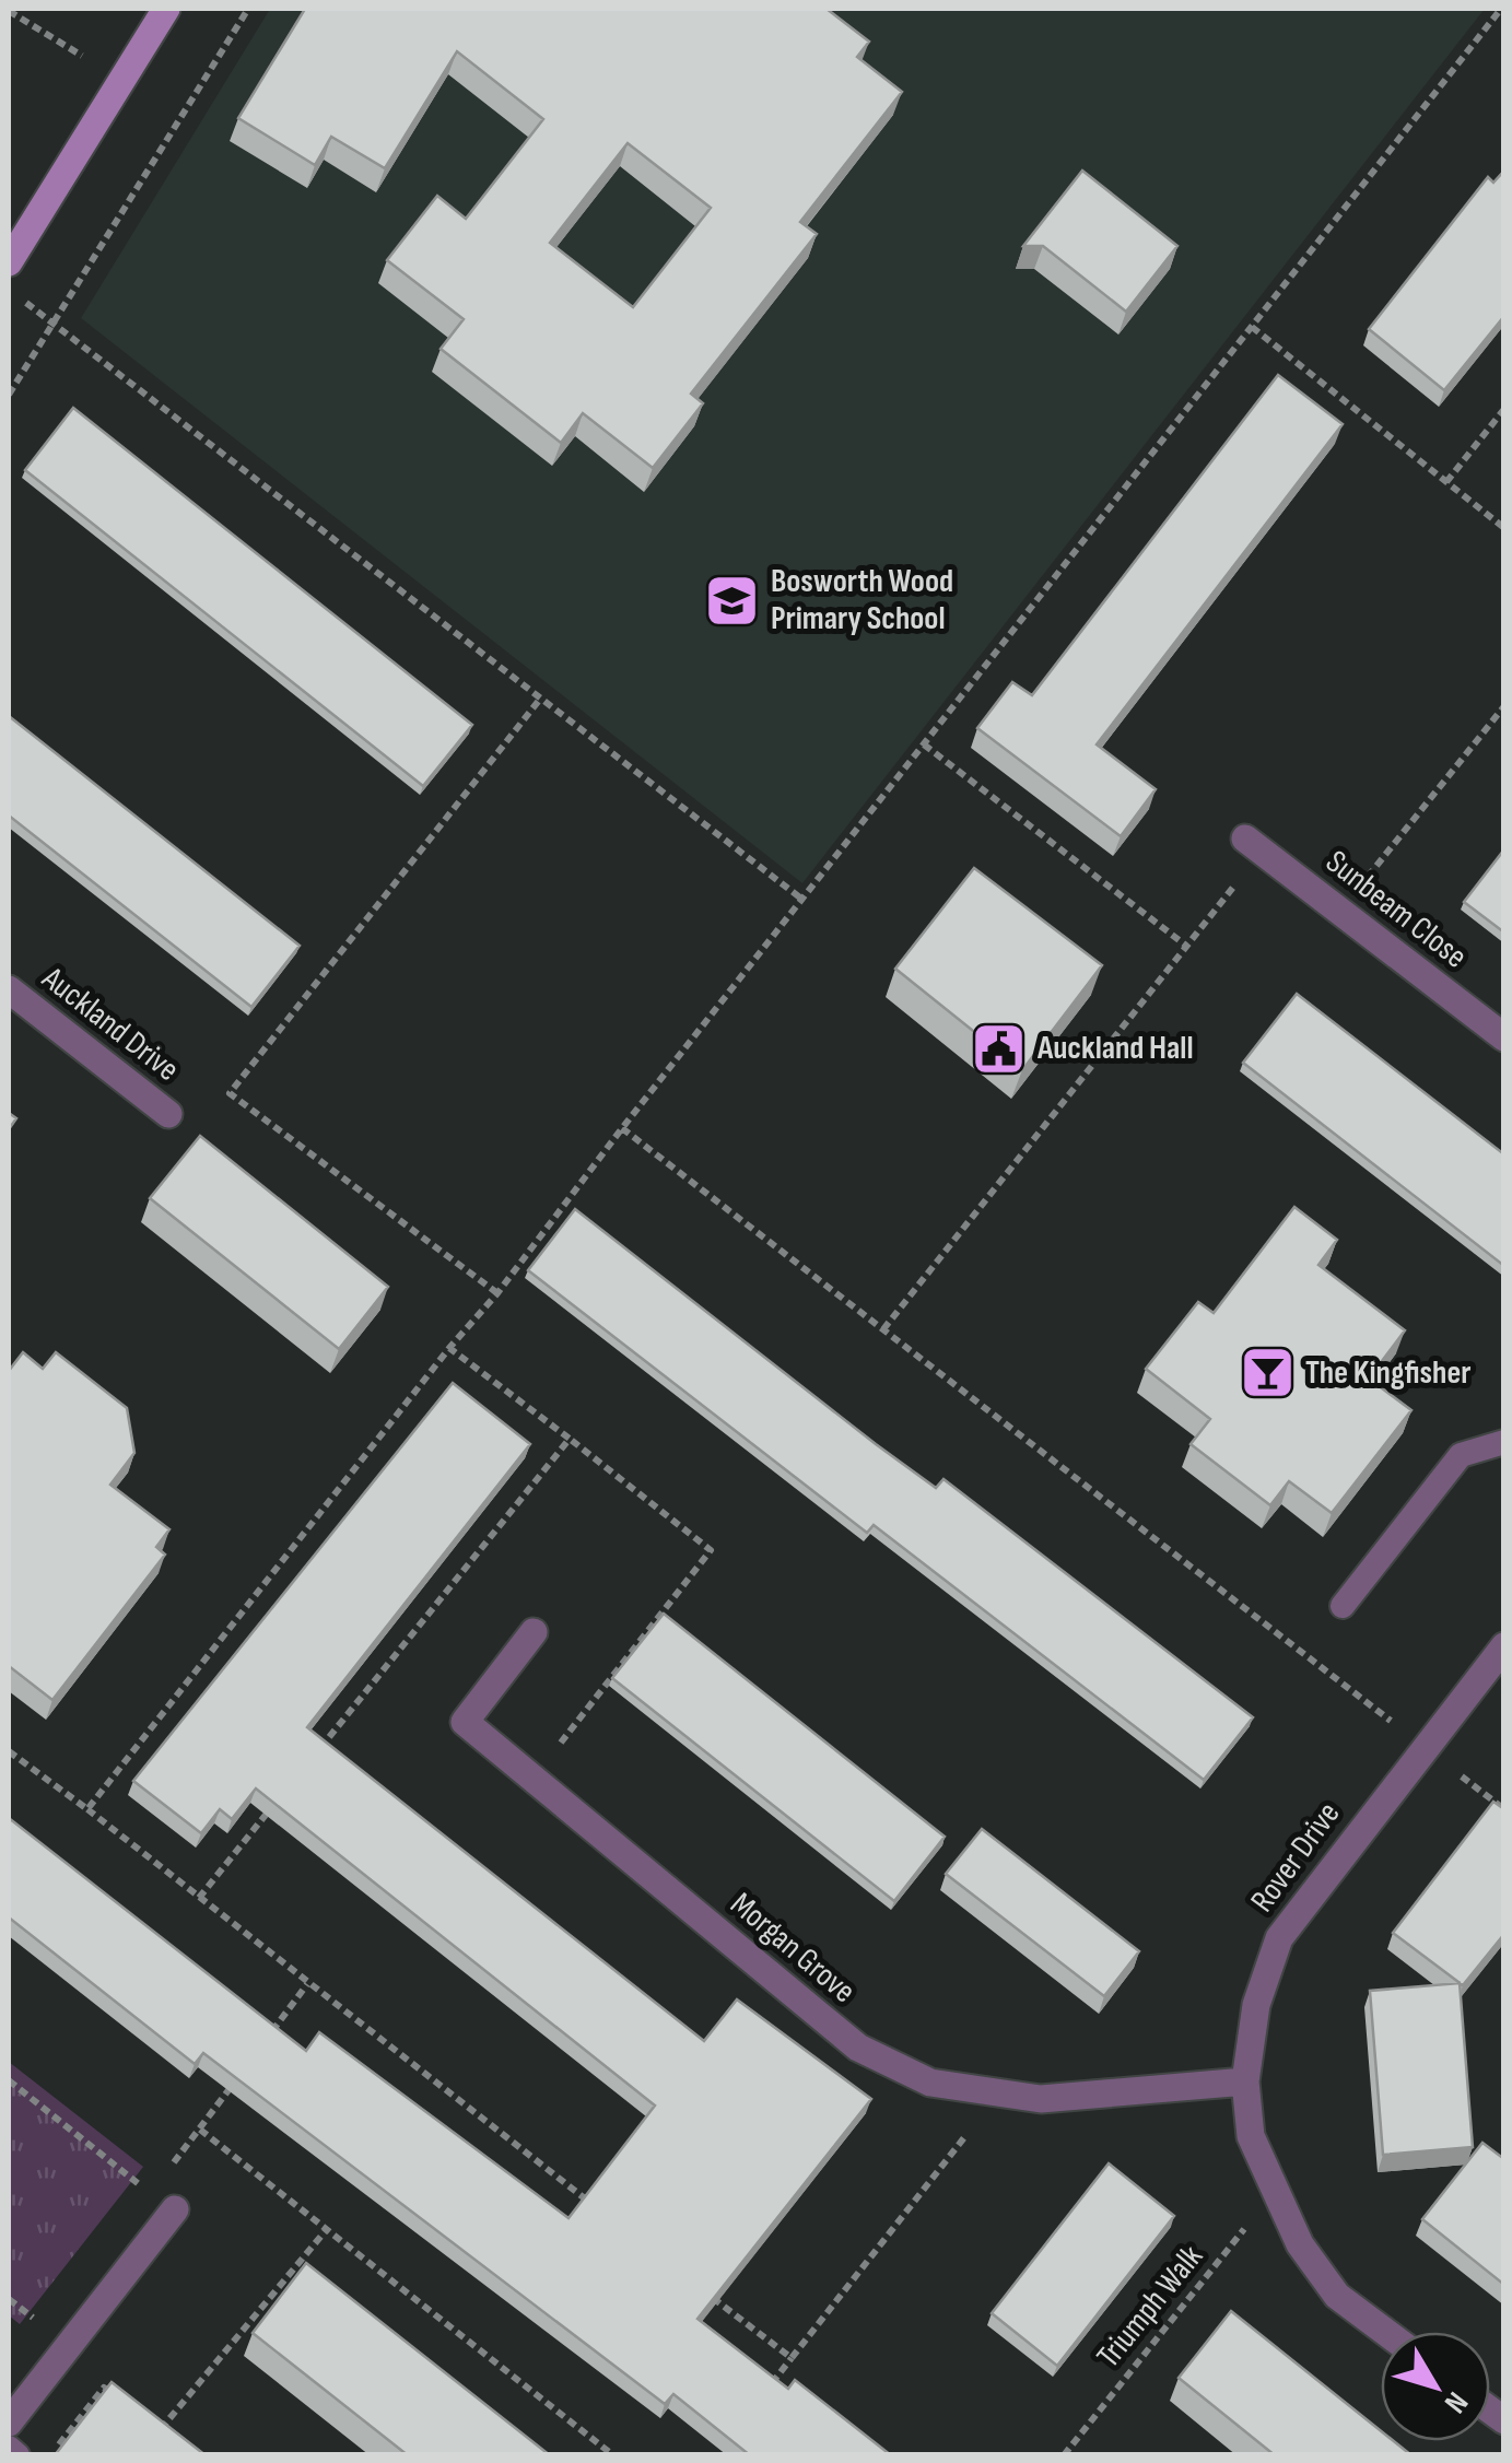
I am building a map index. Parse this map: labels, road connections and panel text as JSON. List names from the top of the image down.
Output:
{
  "streets": {
    "street": [
      "Sunbeam Close",
      "Auckland Drive",
      "Rover Drive",
      "Morgan Grove"
    ],
    "path": ["Triumph Walk"]
  },
  "crossings": [
    ["Rover Drive", "Morgan Grove"],
    ["Rover Drive", "Triumph Walk"]
  ],
  "places": {
    "school or university": ["Bosworth Wood Primary School"],
    "public building": ["Auckland Hall"],
    "bar": ["The Kingfisher"]
  },
  "north": "bottom right"
}
